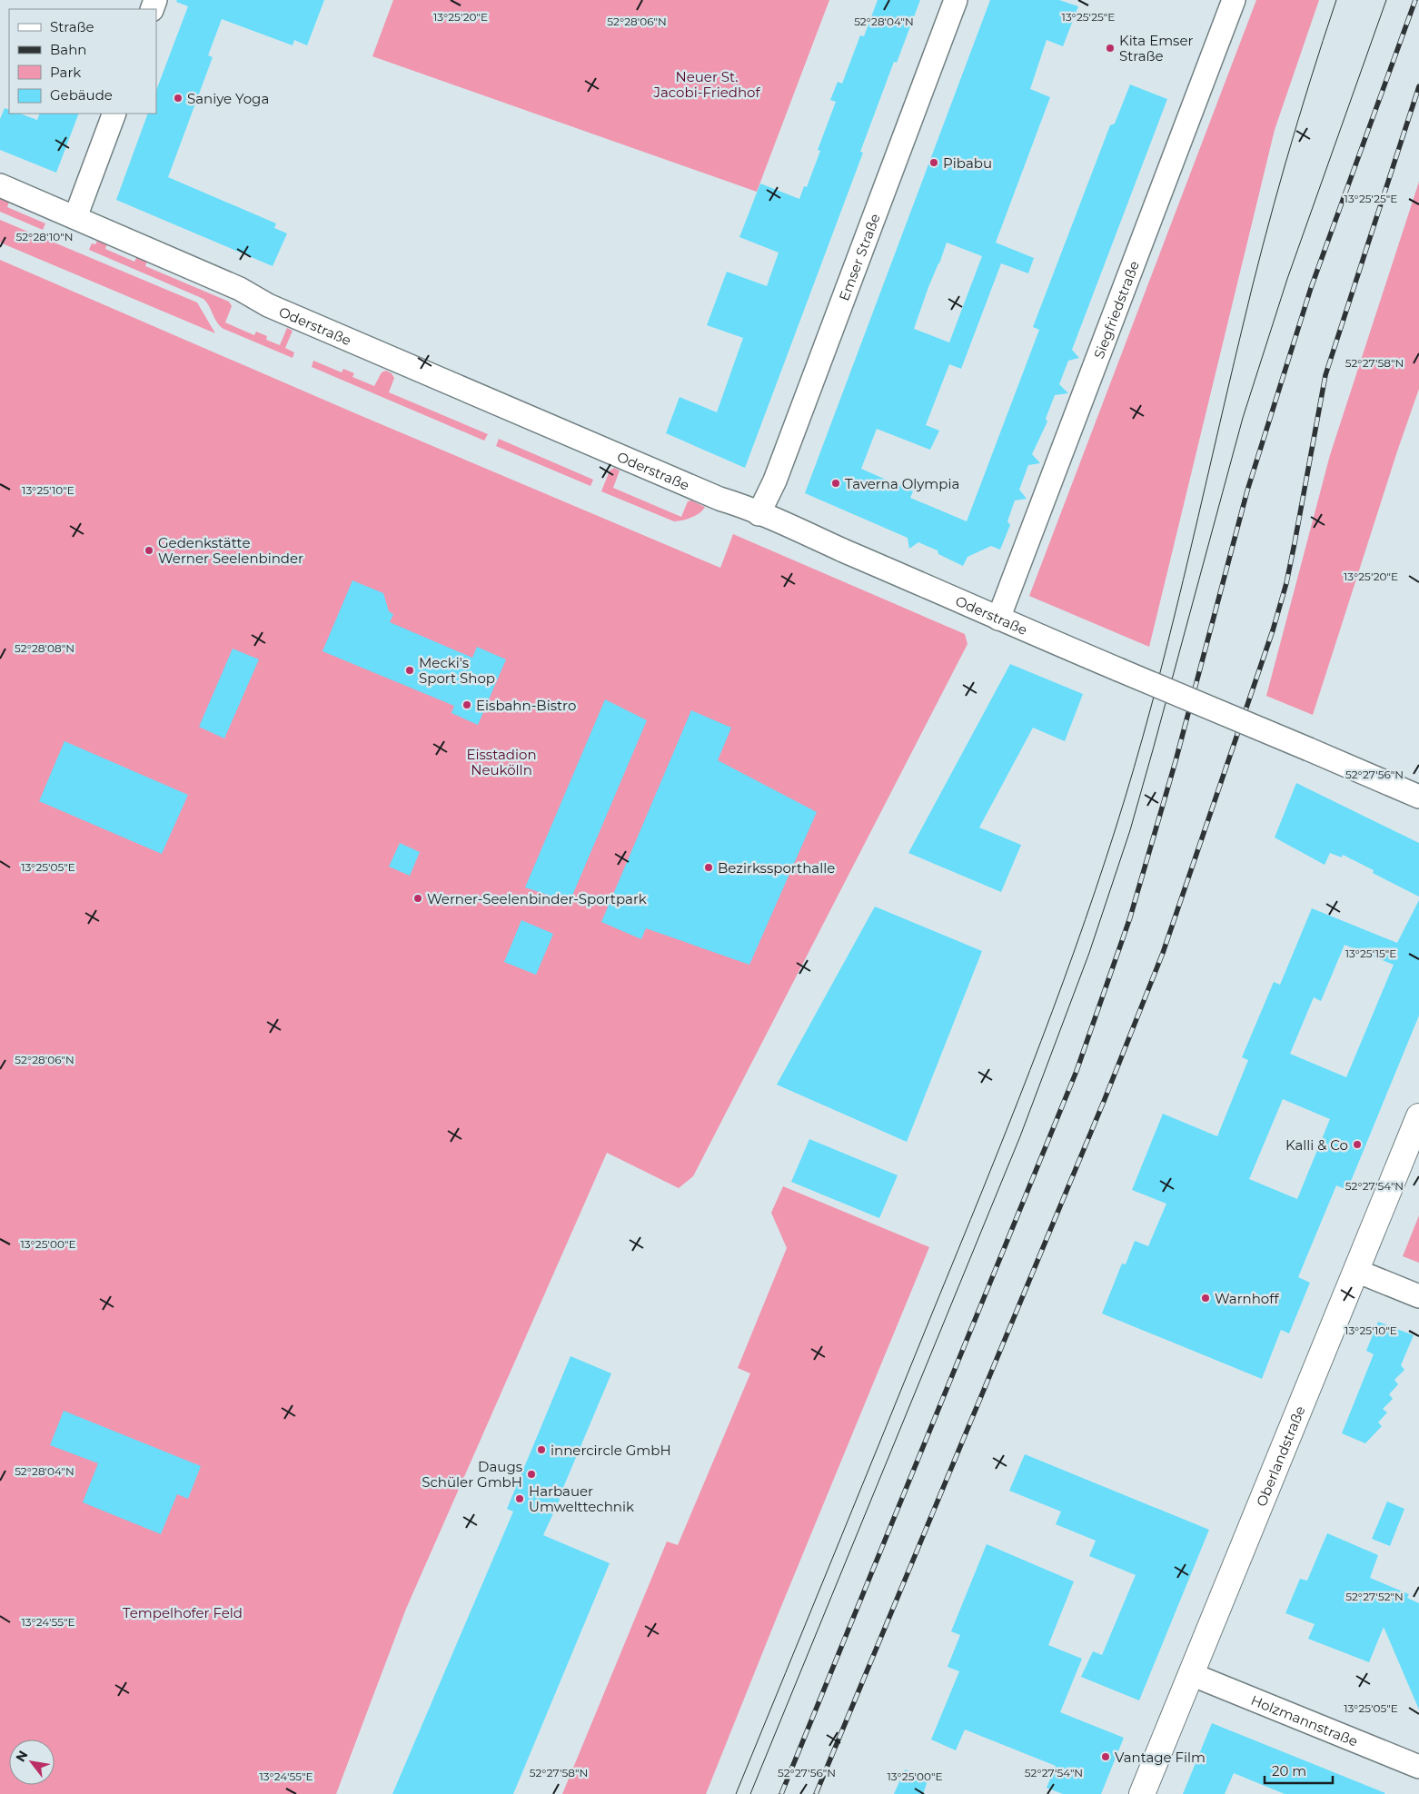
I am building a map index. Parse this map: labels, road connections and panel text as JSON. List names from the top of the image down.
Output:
{
  "streets": {
    "street": [
      "Emser Straße",
      "Siegfriedstraße",
      "Oderstraße",
      "Oberlandstraße",
      "Holzmannstraße"
    ]
  },
  "crossings": [
    ["Emser Straße", "Oderstraße"],
    ["Siegfriedstraße", "Oderstraße"],
    ["Oberlandstraße", "Holzmannstraße"]
  ],
  "parks": ["Neuer St. Jacobi-Friedhof", "Eisstadion Neukölln", "Tempelhofer Feld"],
  "places": [
    "Kita Emser Straße",
    "Saniye Yoga",
    "Pibabu",
    "Taverna Olympia",
    "Gedenkstätte Werner Seelenbinder",
    "Mecki's Sport Shop",
    "Eisbahn-Bistro",
    "Bezirkssporthalle",
    "Werner-Seelenbinder-Sportpark",
    "Kalli & Co",
    "Warnhoff",
    "innercircle GmbH",
    "Daugs Schüler GmbH",
    "Harbauer Umwelttechnik",
    "Vantage Film"
  ],
  "legend": [
    "Straße",
    "Bahn",
    "Park",
    "Gebäude"
  ],
  "scale_bar": "20 m",
  "north": "top left",
  "coordinates": [
    "13°25'20\"E",
    "13°25'25\"E",
    "52°28'06\"N",
    "52°28'04\"N",
    "52°28'10\"N",
    "52°27'58\"N",
    "13°25'10\"E",
    "52°28'08\"N",
    "52°27'56\"N",
    "13°25'05\"E",
    "13°25'15\"E",
    "52°27'54\"N",
    "13°25'00\"E",
    "52°27'52\"N",
    "13°24'55\"E"
  ]
}
